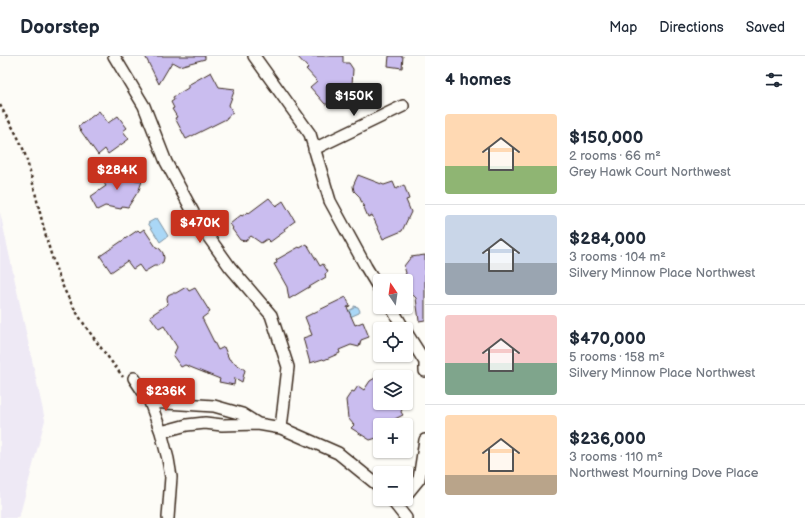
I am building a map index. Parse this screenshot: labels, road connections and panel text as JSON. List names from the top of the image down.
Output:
{
  "north": "top",
  "page": {
    "header": "Doorstep",
    "nav": ["Map", "Directions", "Saved"],
    "heading": "4 homes",
    "price": [
      "$150K",
      "$284K",
      "$470K",
      "$236K"
    ],
    "list": [
      {
        "name": "$150,000",
        "note": "2 rooms · 66 m² · Grey Hawk Court Northwest"
      },
      {
        "name": "$284,000",
        "note": "3 rooms · 104 m² · Silvery Minnow Place Northwest"
      },
      {
        "name": "$470,000",
        "note": "5 rooms · 158 m² · Silvery Minnow Place Northwest"
      },
      {
        "name": "$236,000",
        "note": "3 rooms · 110 m² · Northwest Mourning Dove Place"
      }
    ],
    "map_buttons": ["+", "−"]
  }
}
